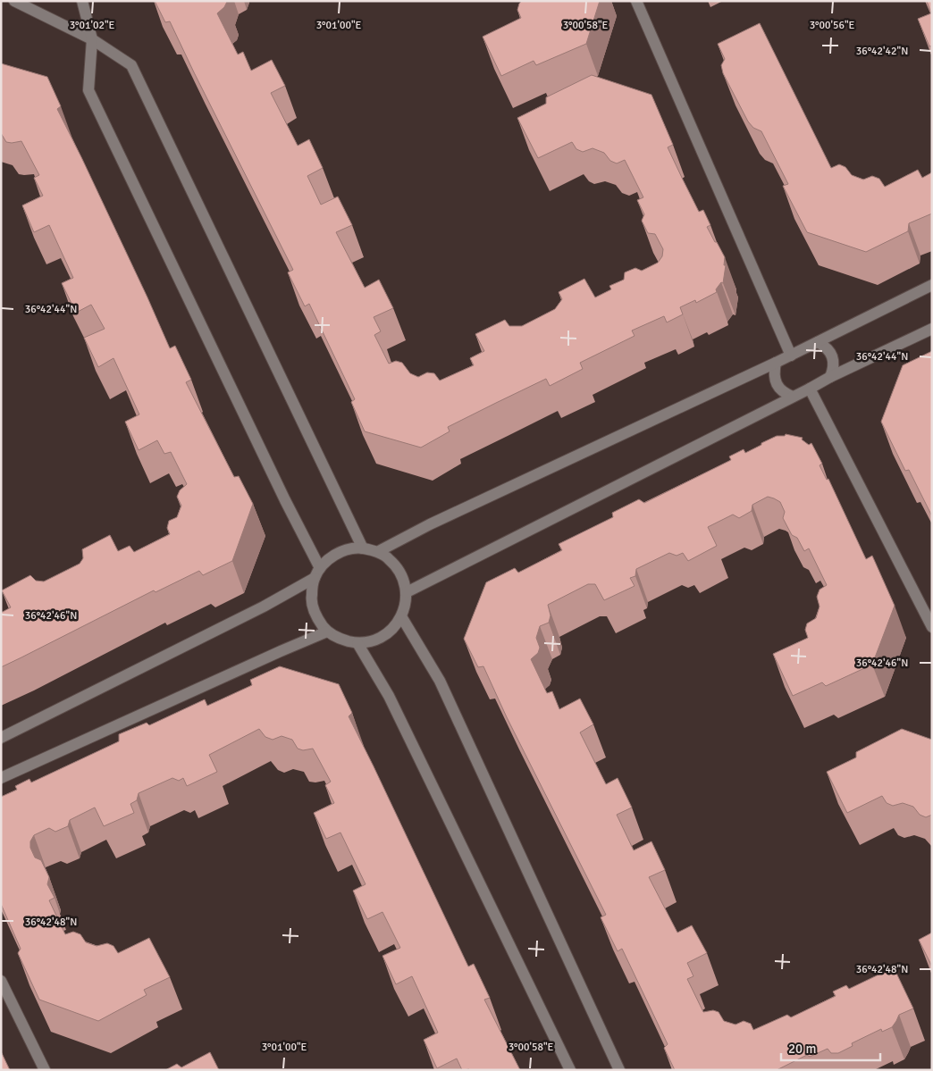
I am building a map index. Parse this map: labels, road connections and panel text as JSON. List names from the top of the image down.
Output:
{
  "scale_bar": "20 m",
  "coordinates": [
    "3°01'02\"E",
    "3°01'00\"E",
    "3°00'58\"E",
    "3°00'56\"E",
    "36°42'42\"N",
    "36°42'44\"N",
    "36°42'46\"N",
    "36°42'48\"N"
  ]
}
